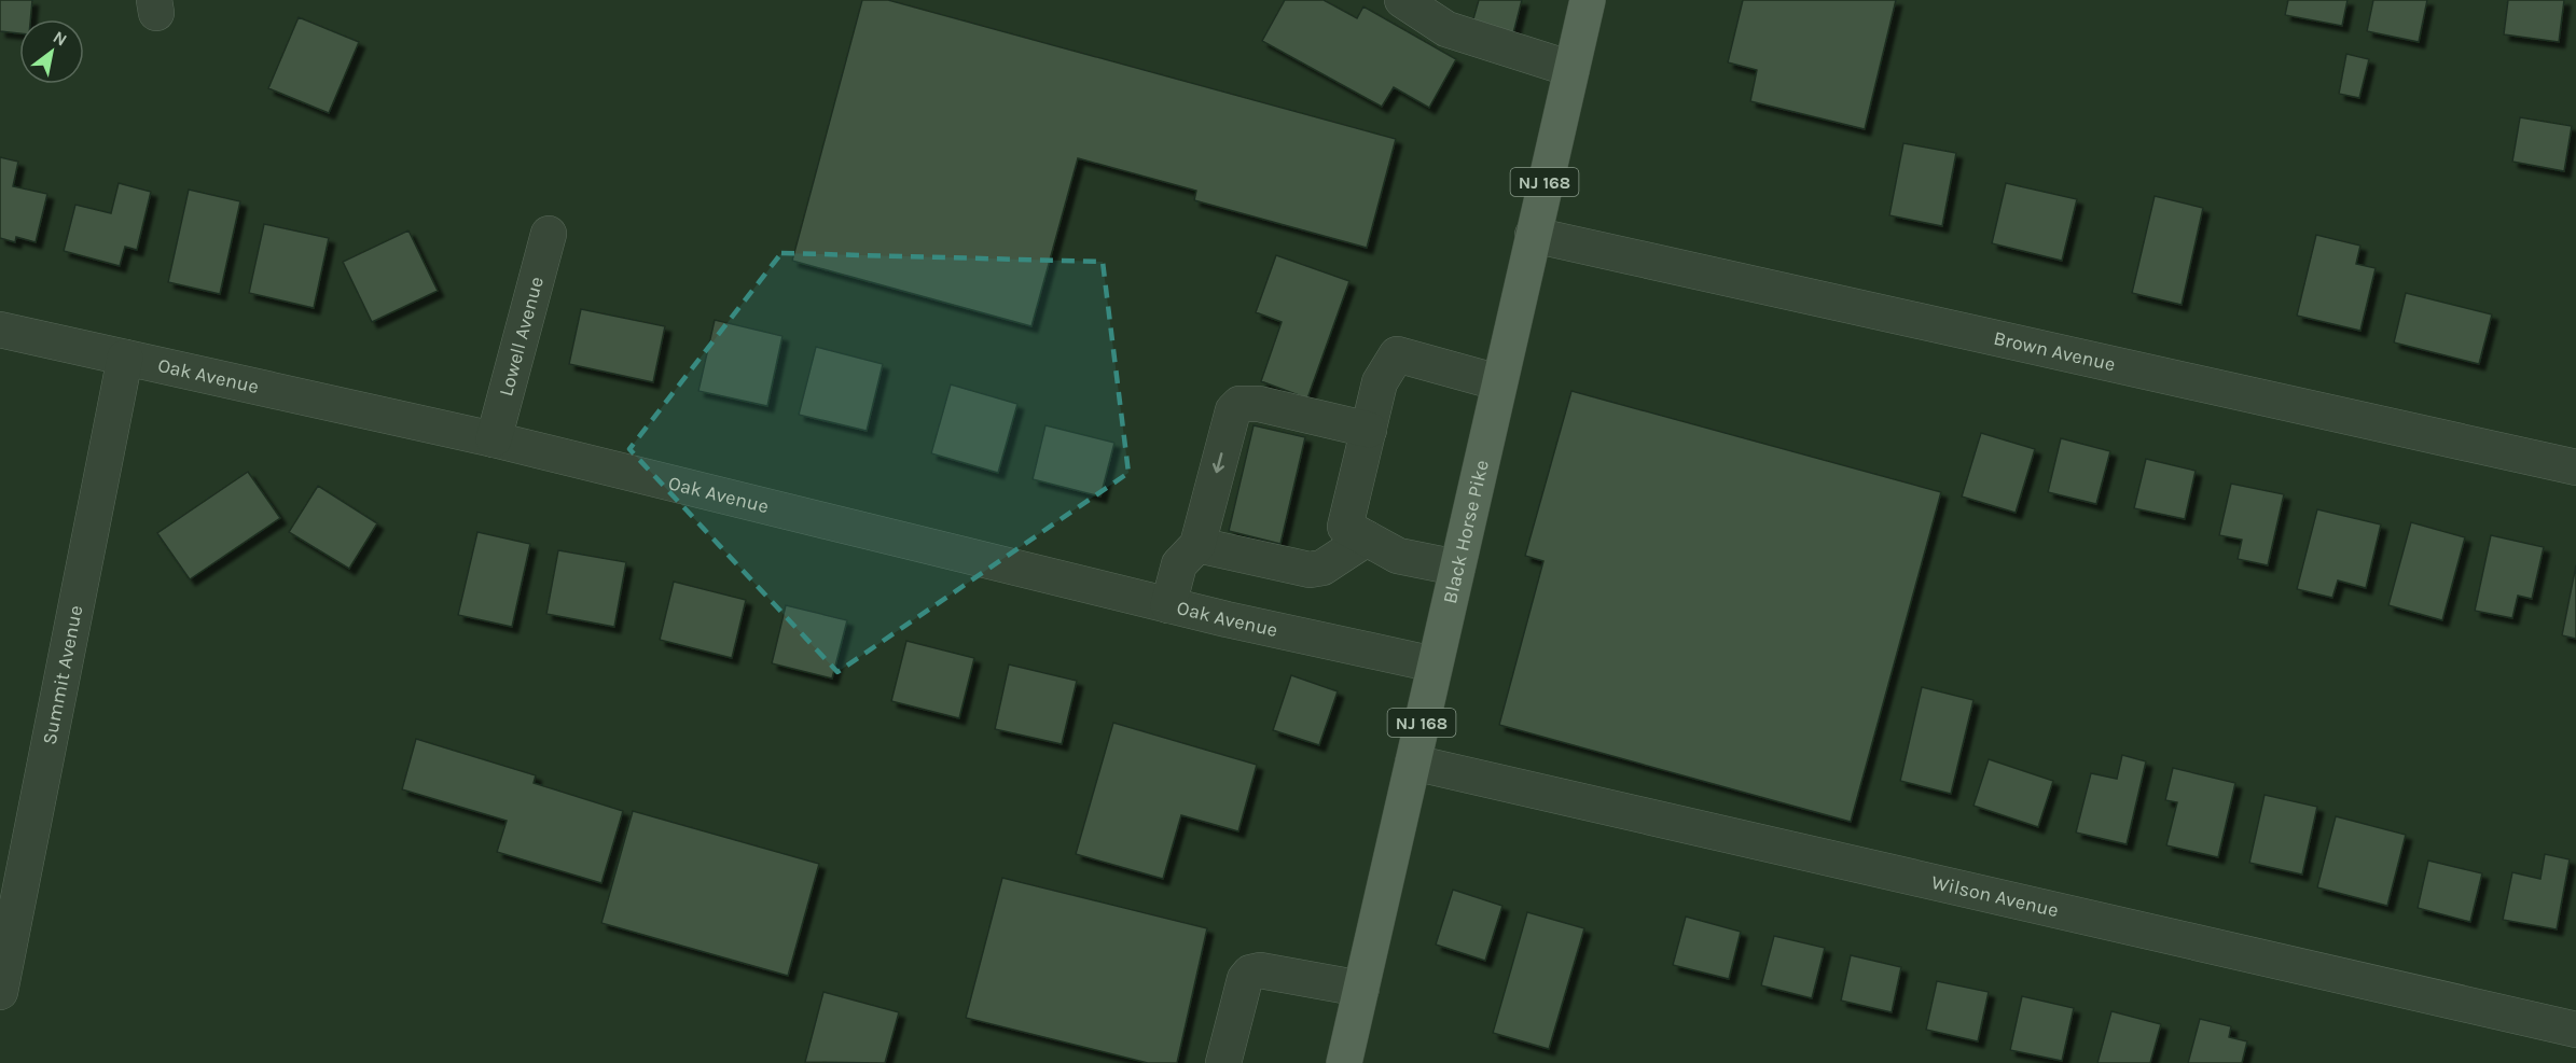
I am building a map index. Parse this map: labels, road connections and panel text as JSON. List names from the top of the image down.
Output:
{
  "streets": {
    "main road": ["NJ 168", "Black Horse Pike"],
    "street": [
      "Lowell Avenue",
      "Brown Avenue",
      "Oak Avenue",
      "Summit Avenue",
      "Wilson Avenue"
    ]
  },
  "crossings": [
    ["Lowell Avenue", "Oak Avenue"],
    ["Brown Avenue", "Black Horse Pike"],
    ["Oak Avenue", "Black Horse Pike"],
    ["Oak Avenue", "Summit Avenue"],
    ["Black Horse Pike", "Wilson Avenue"]
  ],
  "north": "top right"
}
